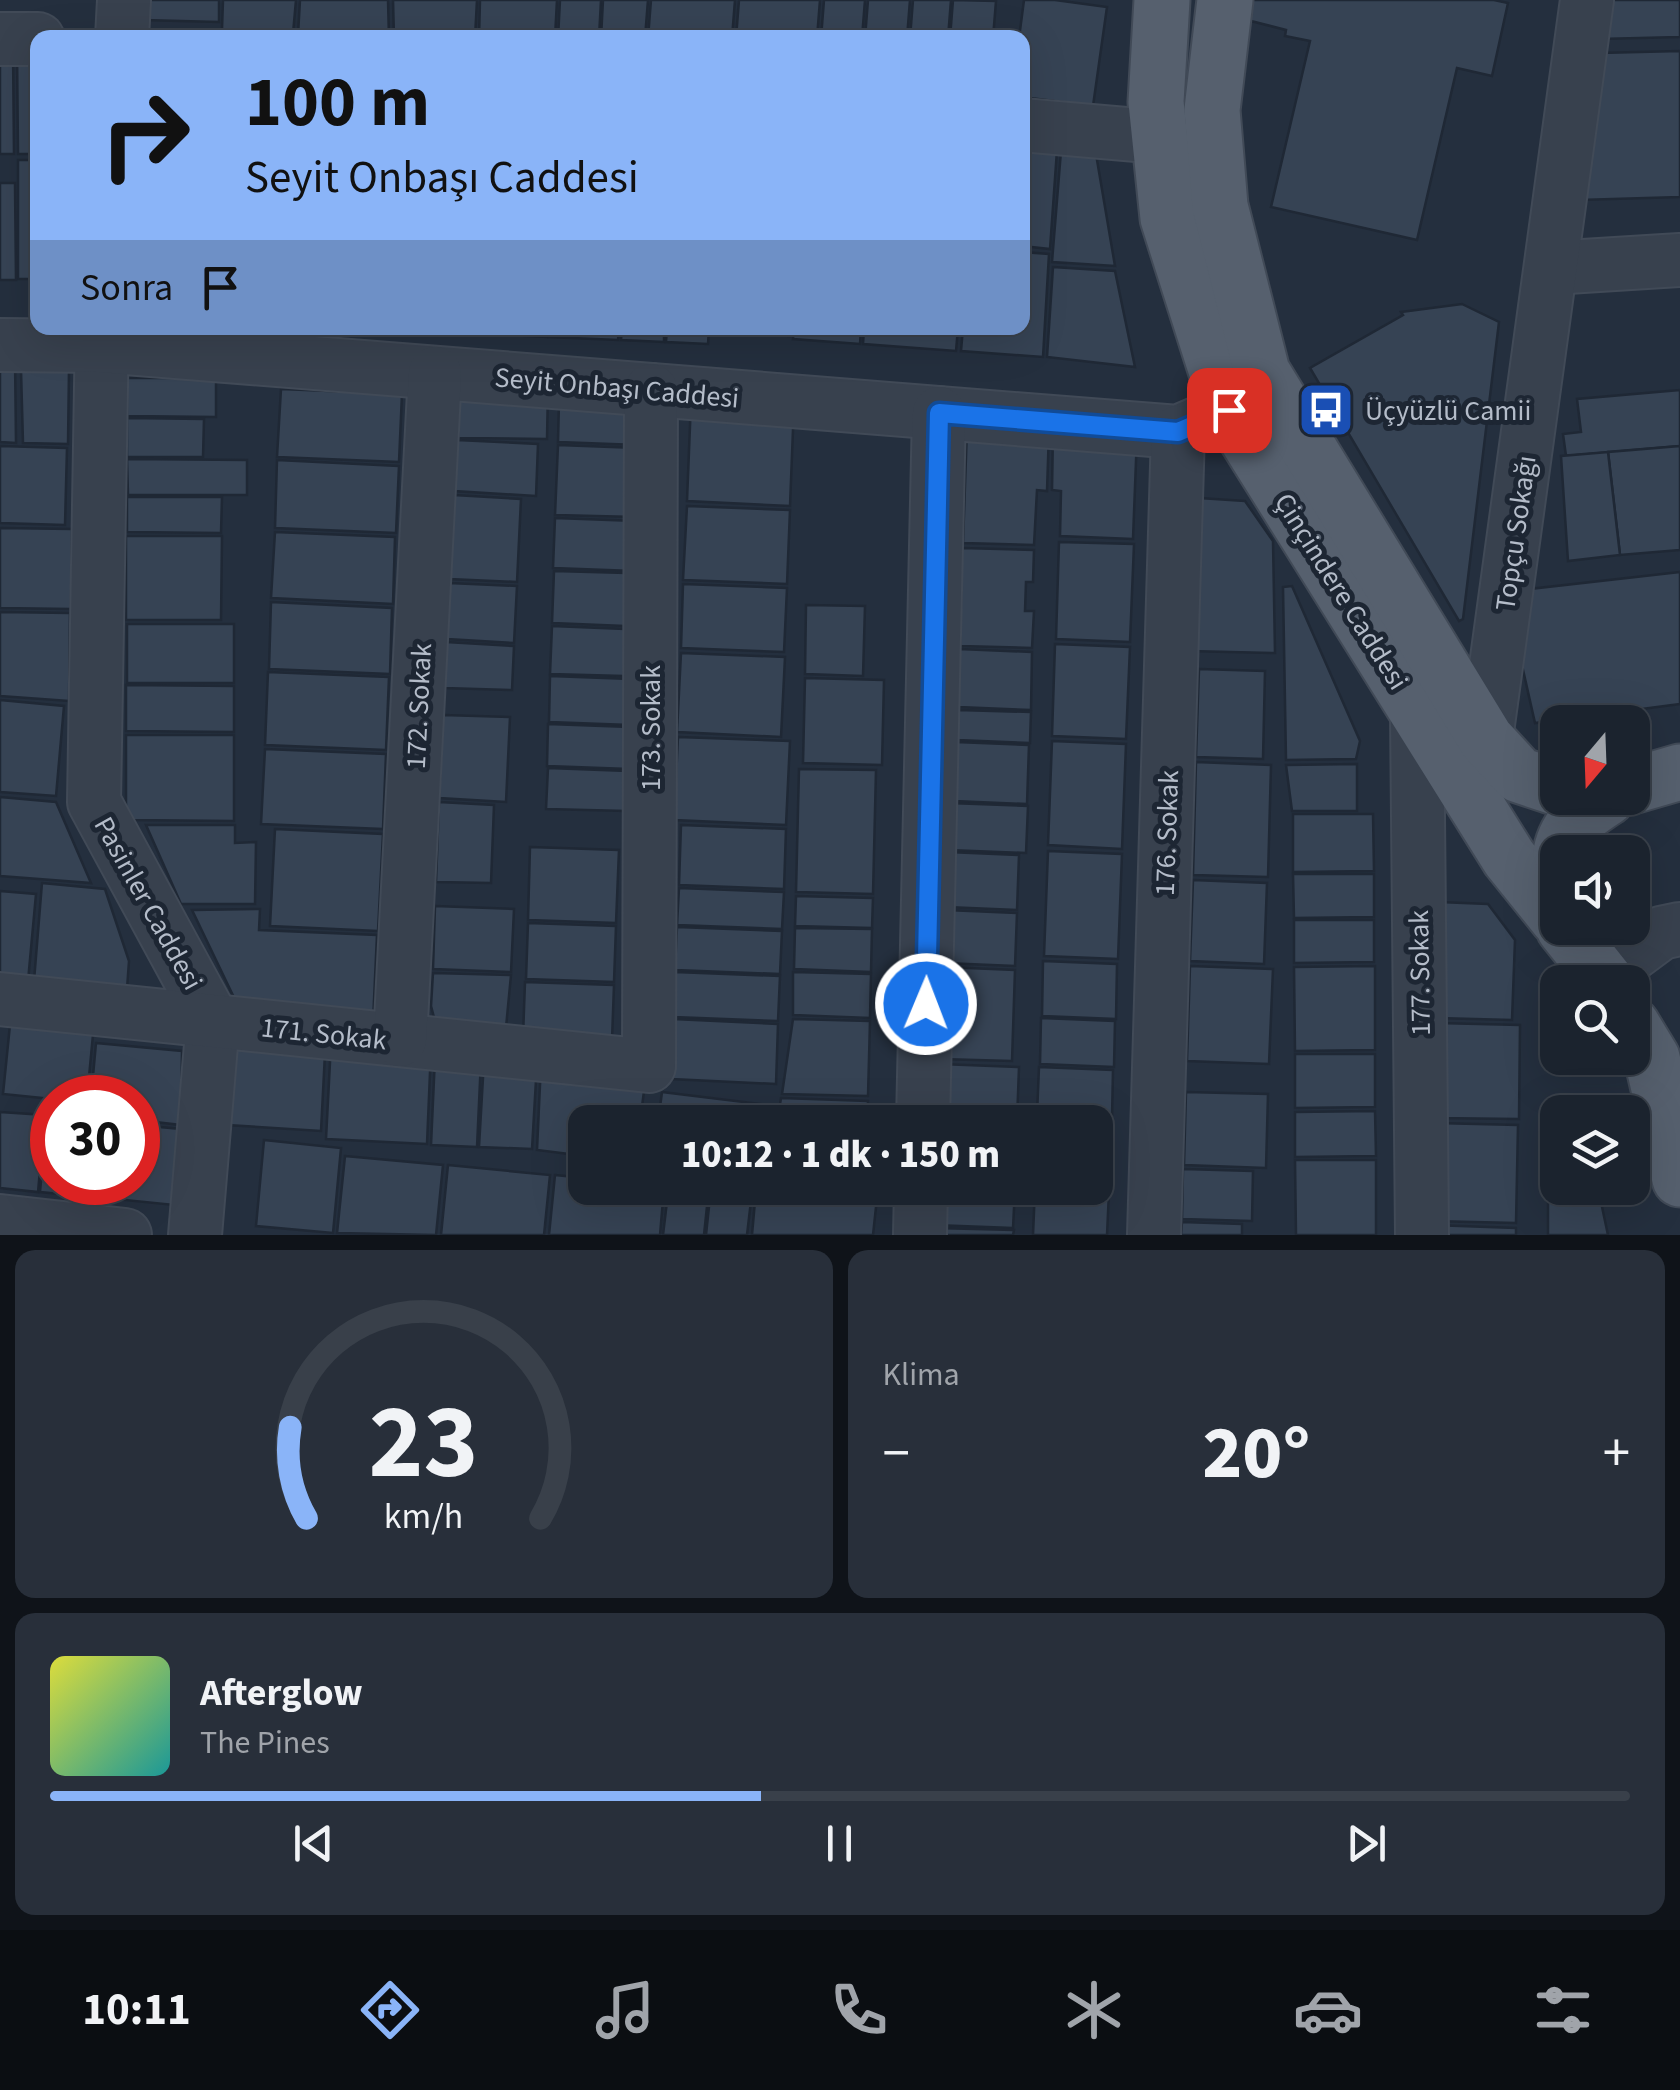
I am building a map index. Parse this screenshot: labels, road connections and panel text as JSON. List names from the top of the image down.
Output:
{
  "streets": {
    "main road": ["Çinçindere Caddesi"],
    "street": [
      "Seyit Onbaşı Caddesi",
      "Topçu Sokağı",
      "172. Sokak",
      "173. Sokak",
      "176. Sokak",
      "Pasinler Caddesi",
      "177. Sokak",
      "171. Sokak"
    ]
  },
  "crossings": [
    ["Seyit Onbaşı Caddesi", "Çinçindere Caddesi"],
    ["Seyit Onbaşı Caddesi", "172. Sokak"],
    ["Seyit Onbaşı Caddesi", "173. Sokak"],
    ["Seyit Onbaşı Caddesi", "176. Sokak"],
    ["Seyit Onbaşı Caddesi", "Pasinler Caddesi"],
    ["Topçu Sokağı", "Çinçindere Caddesi"],
    ["Çinçindere Caddesi", "177. Sokak"],
    ["172. Sokak", "171. Sokak"],
    ["173. Sokak", "171. Sokak"],
    ["Pasinler Caddesi", "171. Sokak"]
  ],
  "places": {
    "bus stop": ["Üçyüzlü Camii"]
  },
  "north": "bottom",
  "page": {
    "turn": ["100 m", "Seyit Onbaşı Caddesi"],
    "then": "Sonra",
    "limit": "30",
    "trip": "10:12 · 1 dk · 150 m",
    "tile": "Klima",
    "heat": ["−", "20°", "+"],
    "song": ["Afterglow", "The Pines"],
    "tabs": "10:11",
    "gauge": ["23", "km/h"]
  }
}
